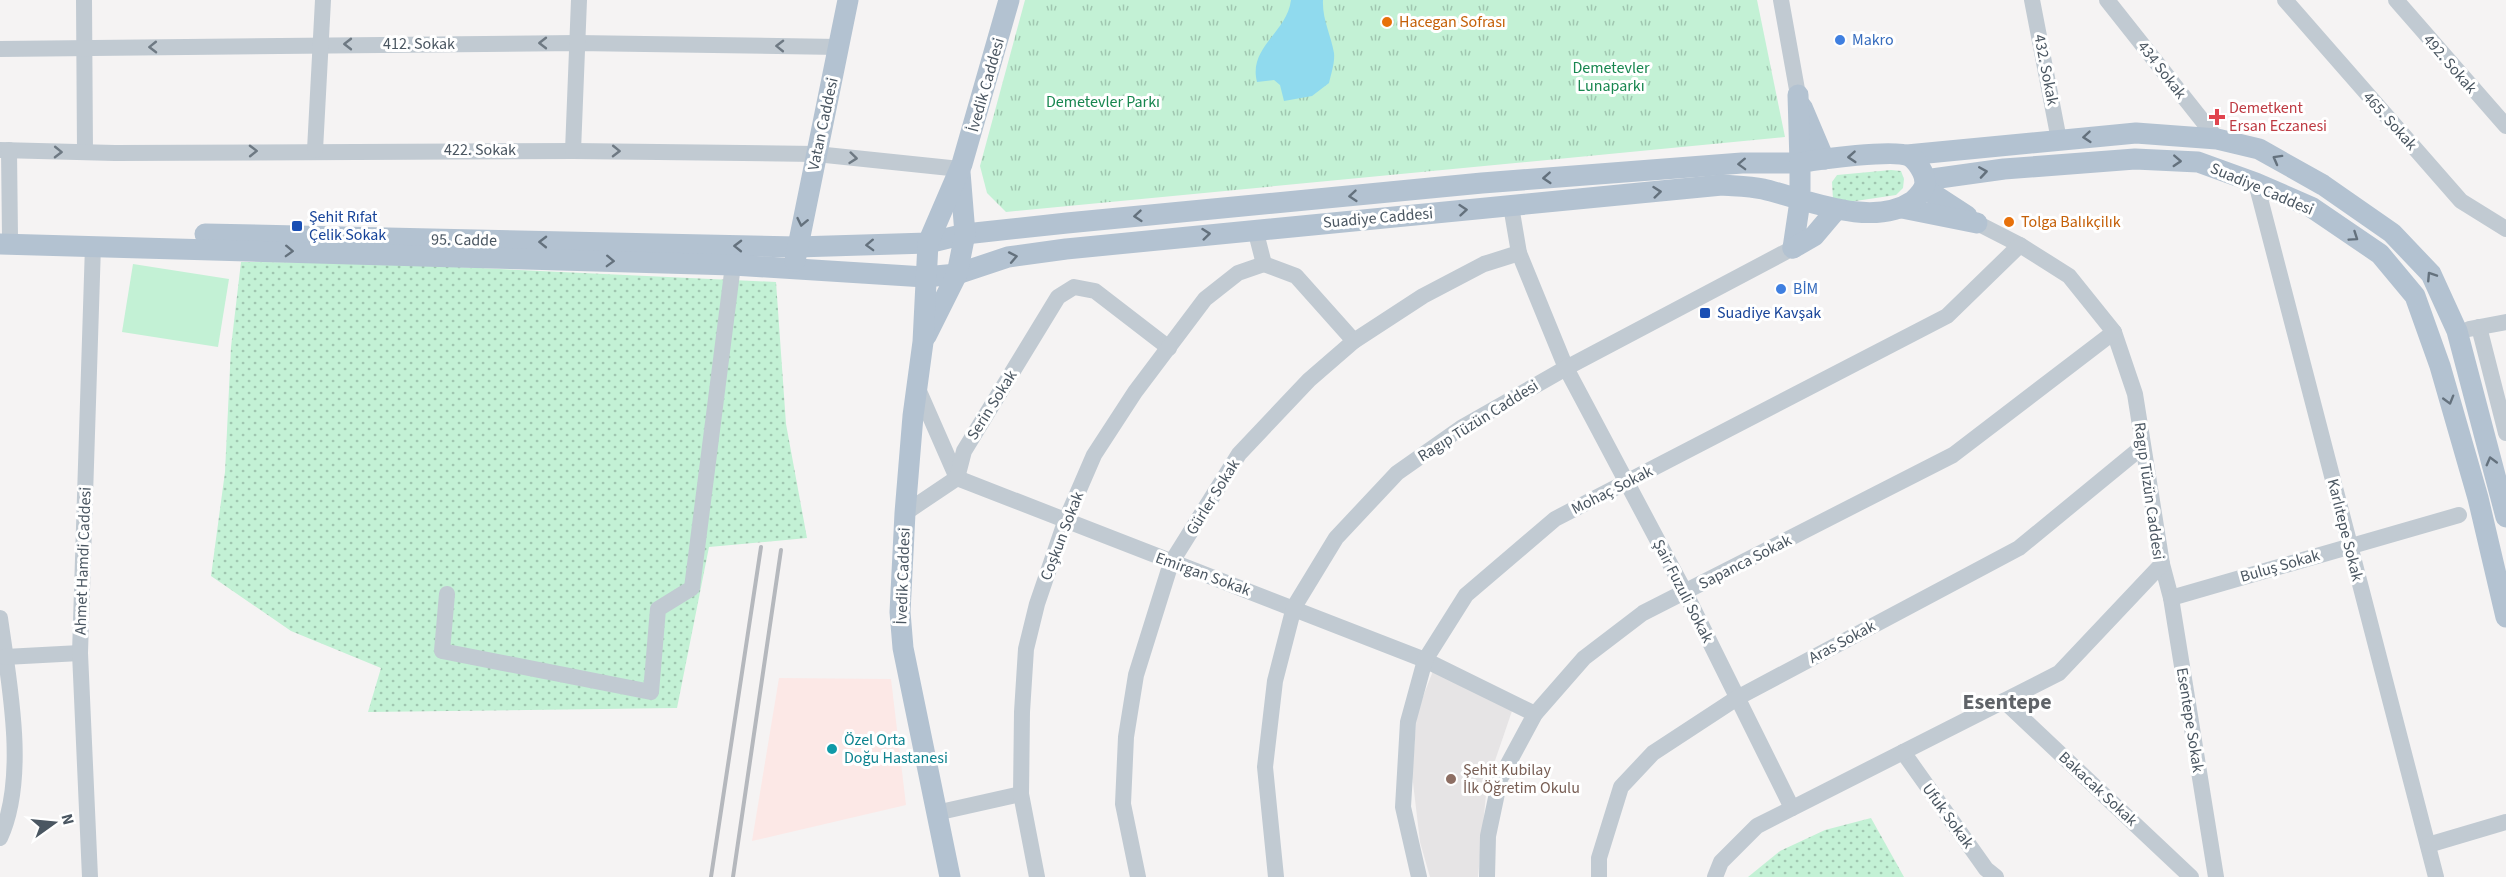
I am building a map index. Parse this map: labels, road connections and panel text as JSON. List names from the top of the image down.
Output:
{
  "streets": {
    "main road": [
      "İvedik Caddesi",
      "Vatan Caddesi",
      "Suadiye Caddesi",
      "95. Cadde",
      "Ragıp Tüzün Caddesi"
    ],
    "street": [
      "412. Sokak",
      "492. Sokak",
      "432. Sokak",
      "434 Sokak",
      "465. Sokak",
      "422. Sokak",
      "Serin Sokak",
      "Mohaç Sokak",
      "Gürler Sokak",
      "Karlıtepe Sokak",
      "Coşkun Sokak",
      "Ahmet Hamdi Caddesi",
      "Sapanca Sokak",
      "Buluş Sokak",
      "Emirgan Sokak",
      "Şair Fuzuli Sokak",
      "Aras Sokak",
      "Esentepe Sokak",
      "Bakacak Sokak",
      "Ufuk Sokak"
    ]
  },
  "crossings": [
    ["412. Sokak", "Vatan Caddesi"],
    ["432. Sokak", "Suadiye Caddesi"],
    ["434 Sokak", "Suadiye Caddesi"],
    ["İvedik Caddesi", "422. Sokak"],
    ["İvedik Caddesi", "Suadiye Caddesi"],
    ["İvedik Caddesi", "95. Cadde"],
    ["Vatan Caddesi", "422. Sokak"],
    ["Vatan Caddesi", "95. Cadde"],
    ["Suadiye Caddesi", "Ragıp Tüzün Caddesi"],
    ["Suadiye Caddesi", "Karlıtepe Sokak"],
    ["Suadiye Caddesi", "Şair Fuzuli Sokak"],
    ["95. Cadde", "Ahmet Hamdi Caddesi"],
    ["Serin Sokak", "Coşkun Sokak"],
    ["Serin Sokak", "Emirgan Sokak"],
    ["Ragıp Tüzün Caddesi", "Mohaç Sokak"],
    ["Ragıp Tüzün Caddesi", "Sapanca Sokak"],
    ["Ragıp Tüzün Caddesi", "Emirgan Sokak"],
    ["Ragıp Tüzün Caddesi", "Şair Fuzuli Sokak"],
    ["Ragıp Tüzün Caddesi", "Aras Sokak"],
    ["Ragıp Tüzün Caddesi", "Esentepe Sokak"],
    ["Ragıp Tüzün Caddesi", "Bakacak Sokak"],
    ["Ragıp Tüzün Caddesi", "Ufuk Sokak"],
    ["Mohaç Sokak", "Emirgan Sokak"],
    ["Mohaç Sokak", "Şair Fuzuli Sokak"],
    ["Gürler Sokak", "Emirgan Sokak"],
    ["Gürler Sokak", "Şair Fuzuli Sokak"],
    ["Karlıtepe Sokak", "Buluş Sokak"],
    ["Coşkun Sokak", "Emirgan Sokak"],
    ["Sapanca Sokak", "Emirgan Sokak"],
    ["Sapanca Sokak", "Şair Fuzuli Sokak"],
    ["Buluş Sokak", "Esentepe Sokak"],
    ["Şair Fuzuli Sokak", "Aras Sokak"]
  ],
  "one_way": ["412. Sokak", "422. Sokak"],
  "districts": ["Esentepe"],
  "parks": ["Demetevler Lunaparkı", "Demetevler Parkı"],
  "places": {
    "other": [
      "Hacegan Sofrası",
      "Makro",
      "Tolga Balıkçilık",
      "BİM",
      "Özel Orta Doğu Hastanesi",
      "Şehit Kubilay İlk Öğretim Okulu"
    ],
    "health": ["Demetkent Ersan Eczanesi"],
    "transit": ["Şehit Rıfat Çelik Sokak", "Suadiye Kavşak"]
  },
  "north": "right"
}
